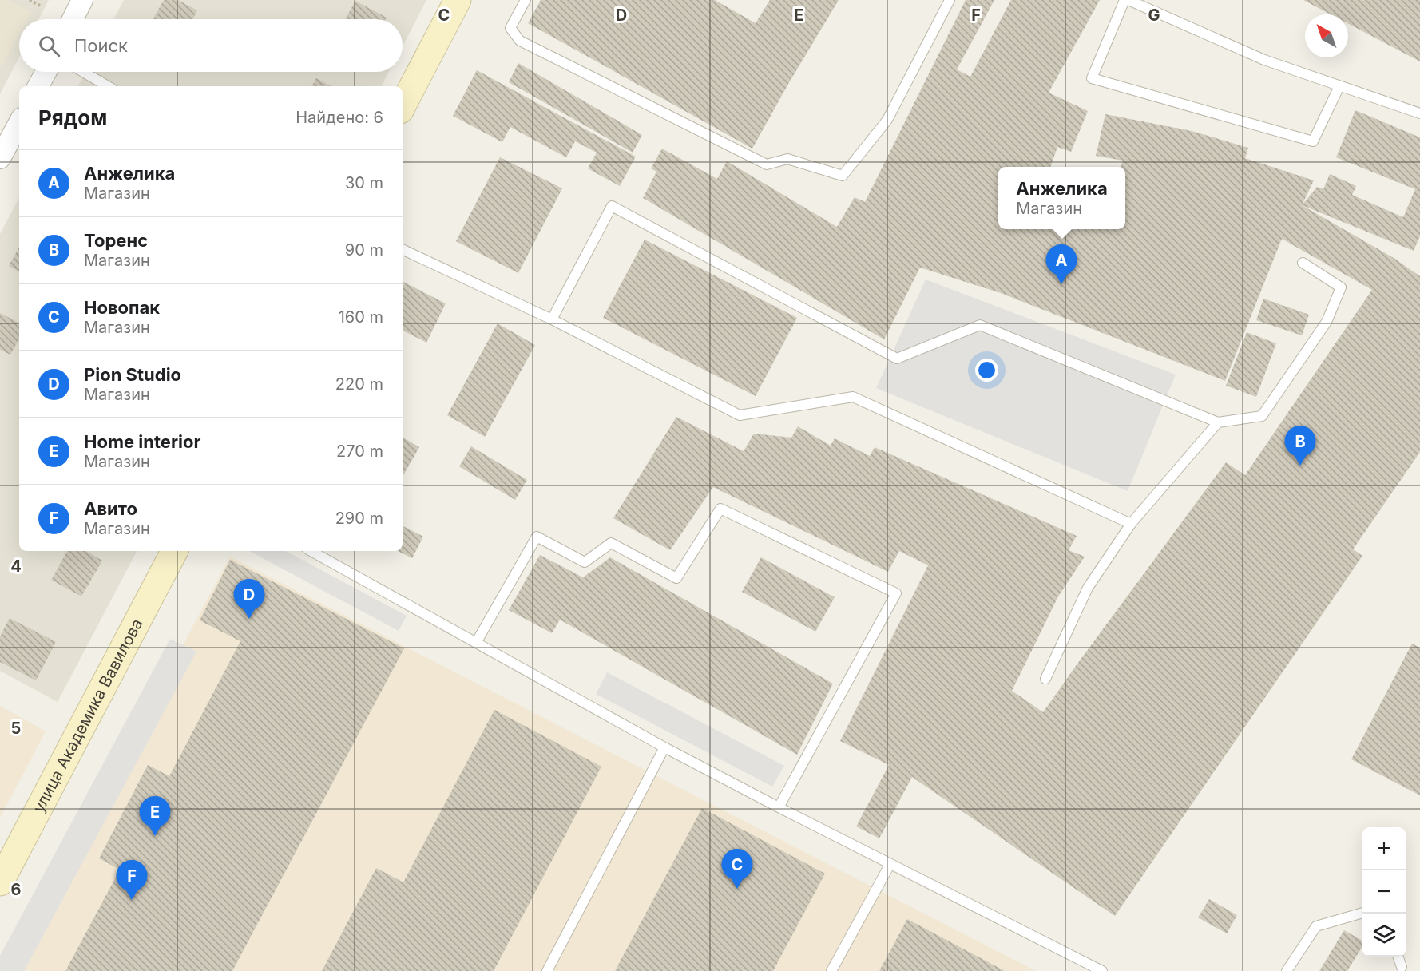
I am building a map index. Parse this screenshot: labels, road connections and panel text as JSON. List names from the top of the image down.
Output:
{
  "streets": {
    "street": ["улица Академика Вавилова"]
  },
  "north": "top left",
  "page": {
    "search": "Поиск",
    "heading": ["Рядом", "Найдено: 6"],
    "list": [
      {
        "mark": "A",
        "name": "Анжелика",
        "note": "Магазин",
        "value": "30 m"
      },
      {
        "mark": "B",
        "name": "Торенс",
        "note": "Магазин",
        "value": "90 m"
      },
      {
        "mark": "C",
        "name": "Новопак",
        "note": "Магазин",
        "value": "160 m"
      },
      {
        "mark": "D",
        "name": "Pion Studio",
        "note": "Магазин",
        "value": "220 m"
      },
      {
        "mark": "E",
        "name": "Home interior",
        "note": "Магазин",
        "value": "270 m"
      },
      {
        "mark": "F",
        "name": "Авито",
        "note": "Магазин",
        "value": "290 m"
      }
    ],
    "popup": ["Анжелика", "Магазин"],
    "pins": [
      "A",
      "B",
      "D",
      "E",
      "C",
      "F"
    ],
    "map_buttons": ["+", "−"]
  },
  "grid": {
    "columns": [
      "C",
      "D",
      "E",
      "F",
      "G"
    ],
    "rows": ["4", "5", "6"]
  }
}
